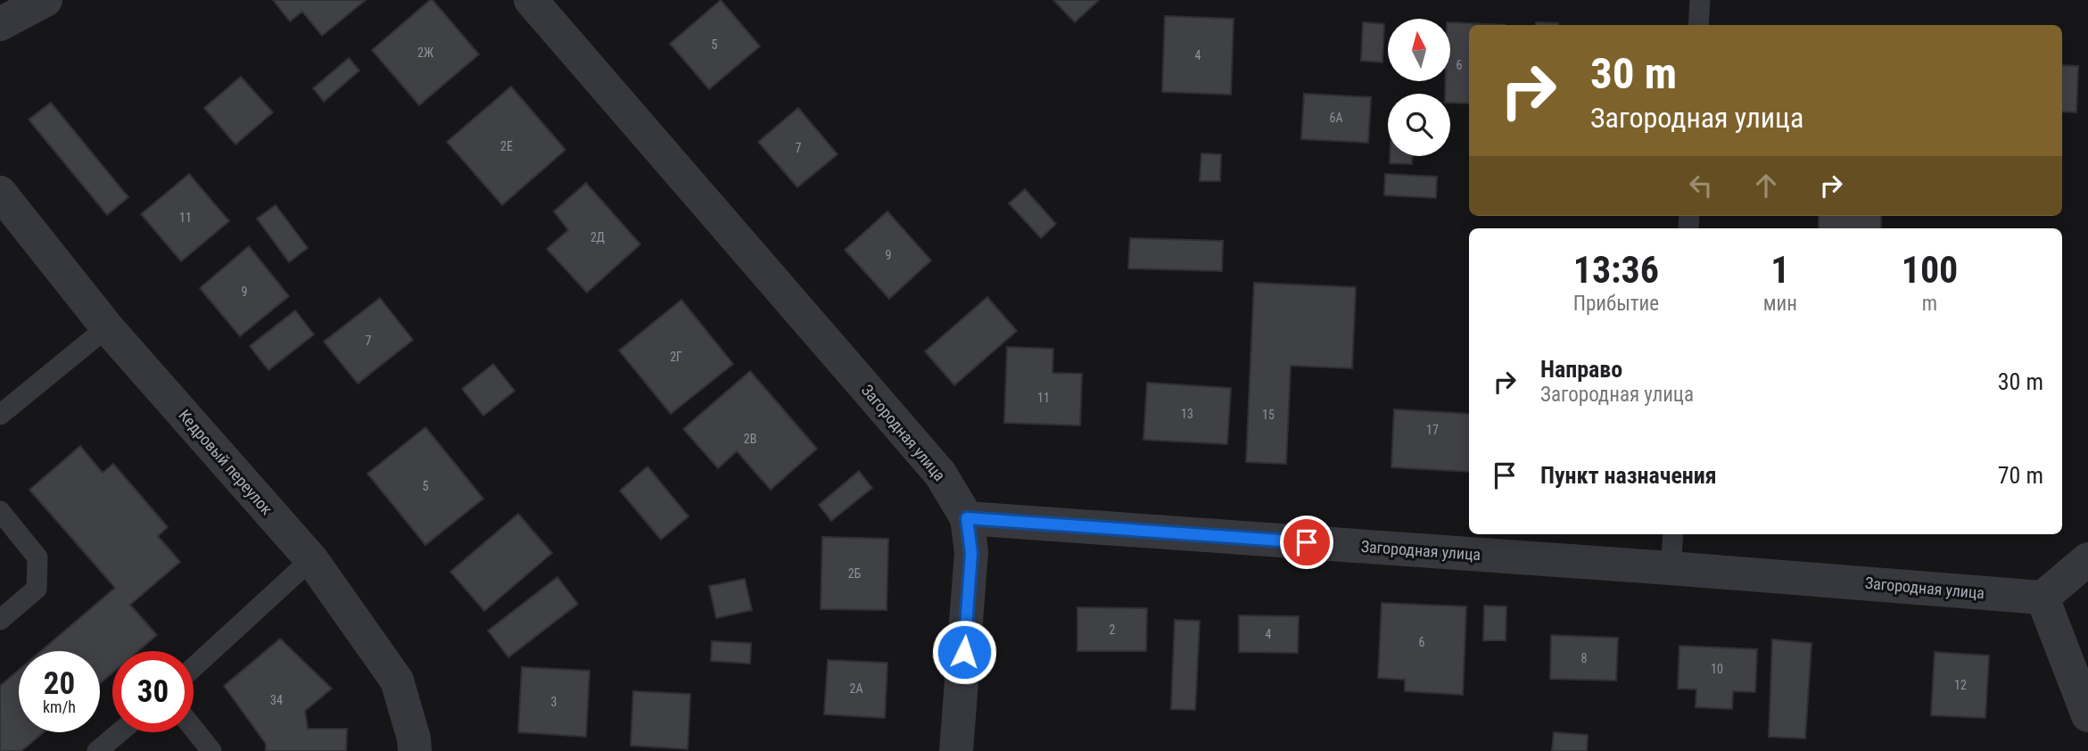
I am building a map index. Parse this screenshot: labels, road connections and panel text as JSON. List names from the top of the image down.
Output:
{
  "streets": {
    "street": ["Загородная улица", "Кедровый переулок"]
  },
  "house_numbers": [
    "5",
    "2Ж",
    "4",
    "6",
    "6А",
    "2Е",
    "7",
    "11",
    "2Д",
    "9",
    "9",
    "7",
    "2Г",
    "11",
    "13",
    "15",
    "17",
    "2В",
    "5",
    "2Б",
    "2",
    "4",
    "6",
    "8",
    "10",
    "12",
    "2А",
    "34",
    "3"
  ],
  "north": "top",
  "page": {
    "turn": ["30 m", "Загородная улица"],
    "eta": [
      "13:36",
      "Прибытие",
      "1",
      "мин",
      "100",
      "m"
    ],
    "list": [
      {
        "name": "Направо",
        "note": "Загородная улица",
        "value": "30 m"
      },
      {
        "name": "Пункт назначения",
        "value": "70 m"
      }
    ],
    "speed": "20 km/h",
    "limit": "30"
  }
}
